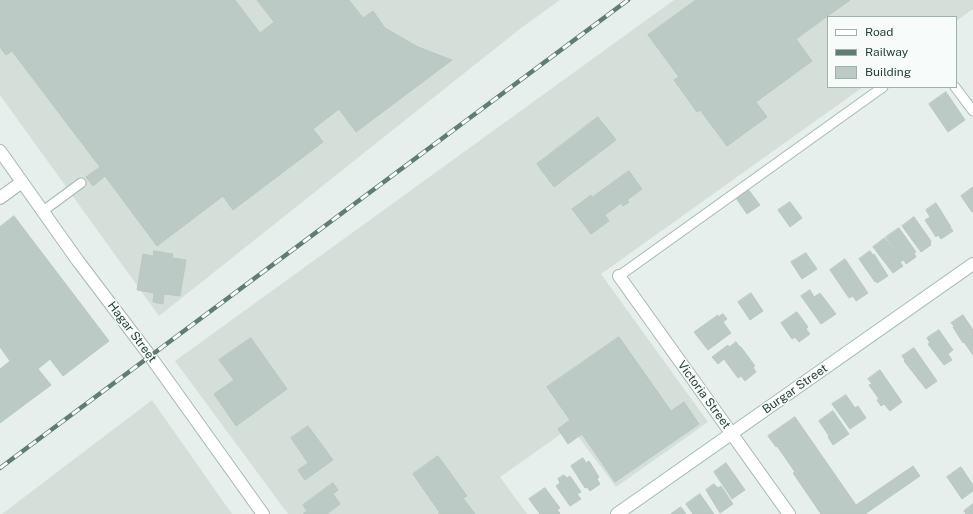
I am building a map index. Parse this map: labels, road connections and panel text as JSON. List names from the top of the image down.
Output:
{
  "streets": {
    "street": ["Hagar Street", "Burgar Street", "Victoria Street"]
  },
  "crossings": [
    ["Burgar Street", "Victoria Street"]
  ],
  "legend": ["Road", "Railway", "Building"]
}
